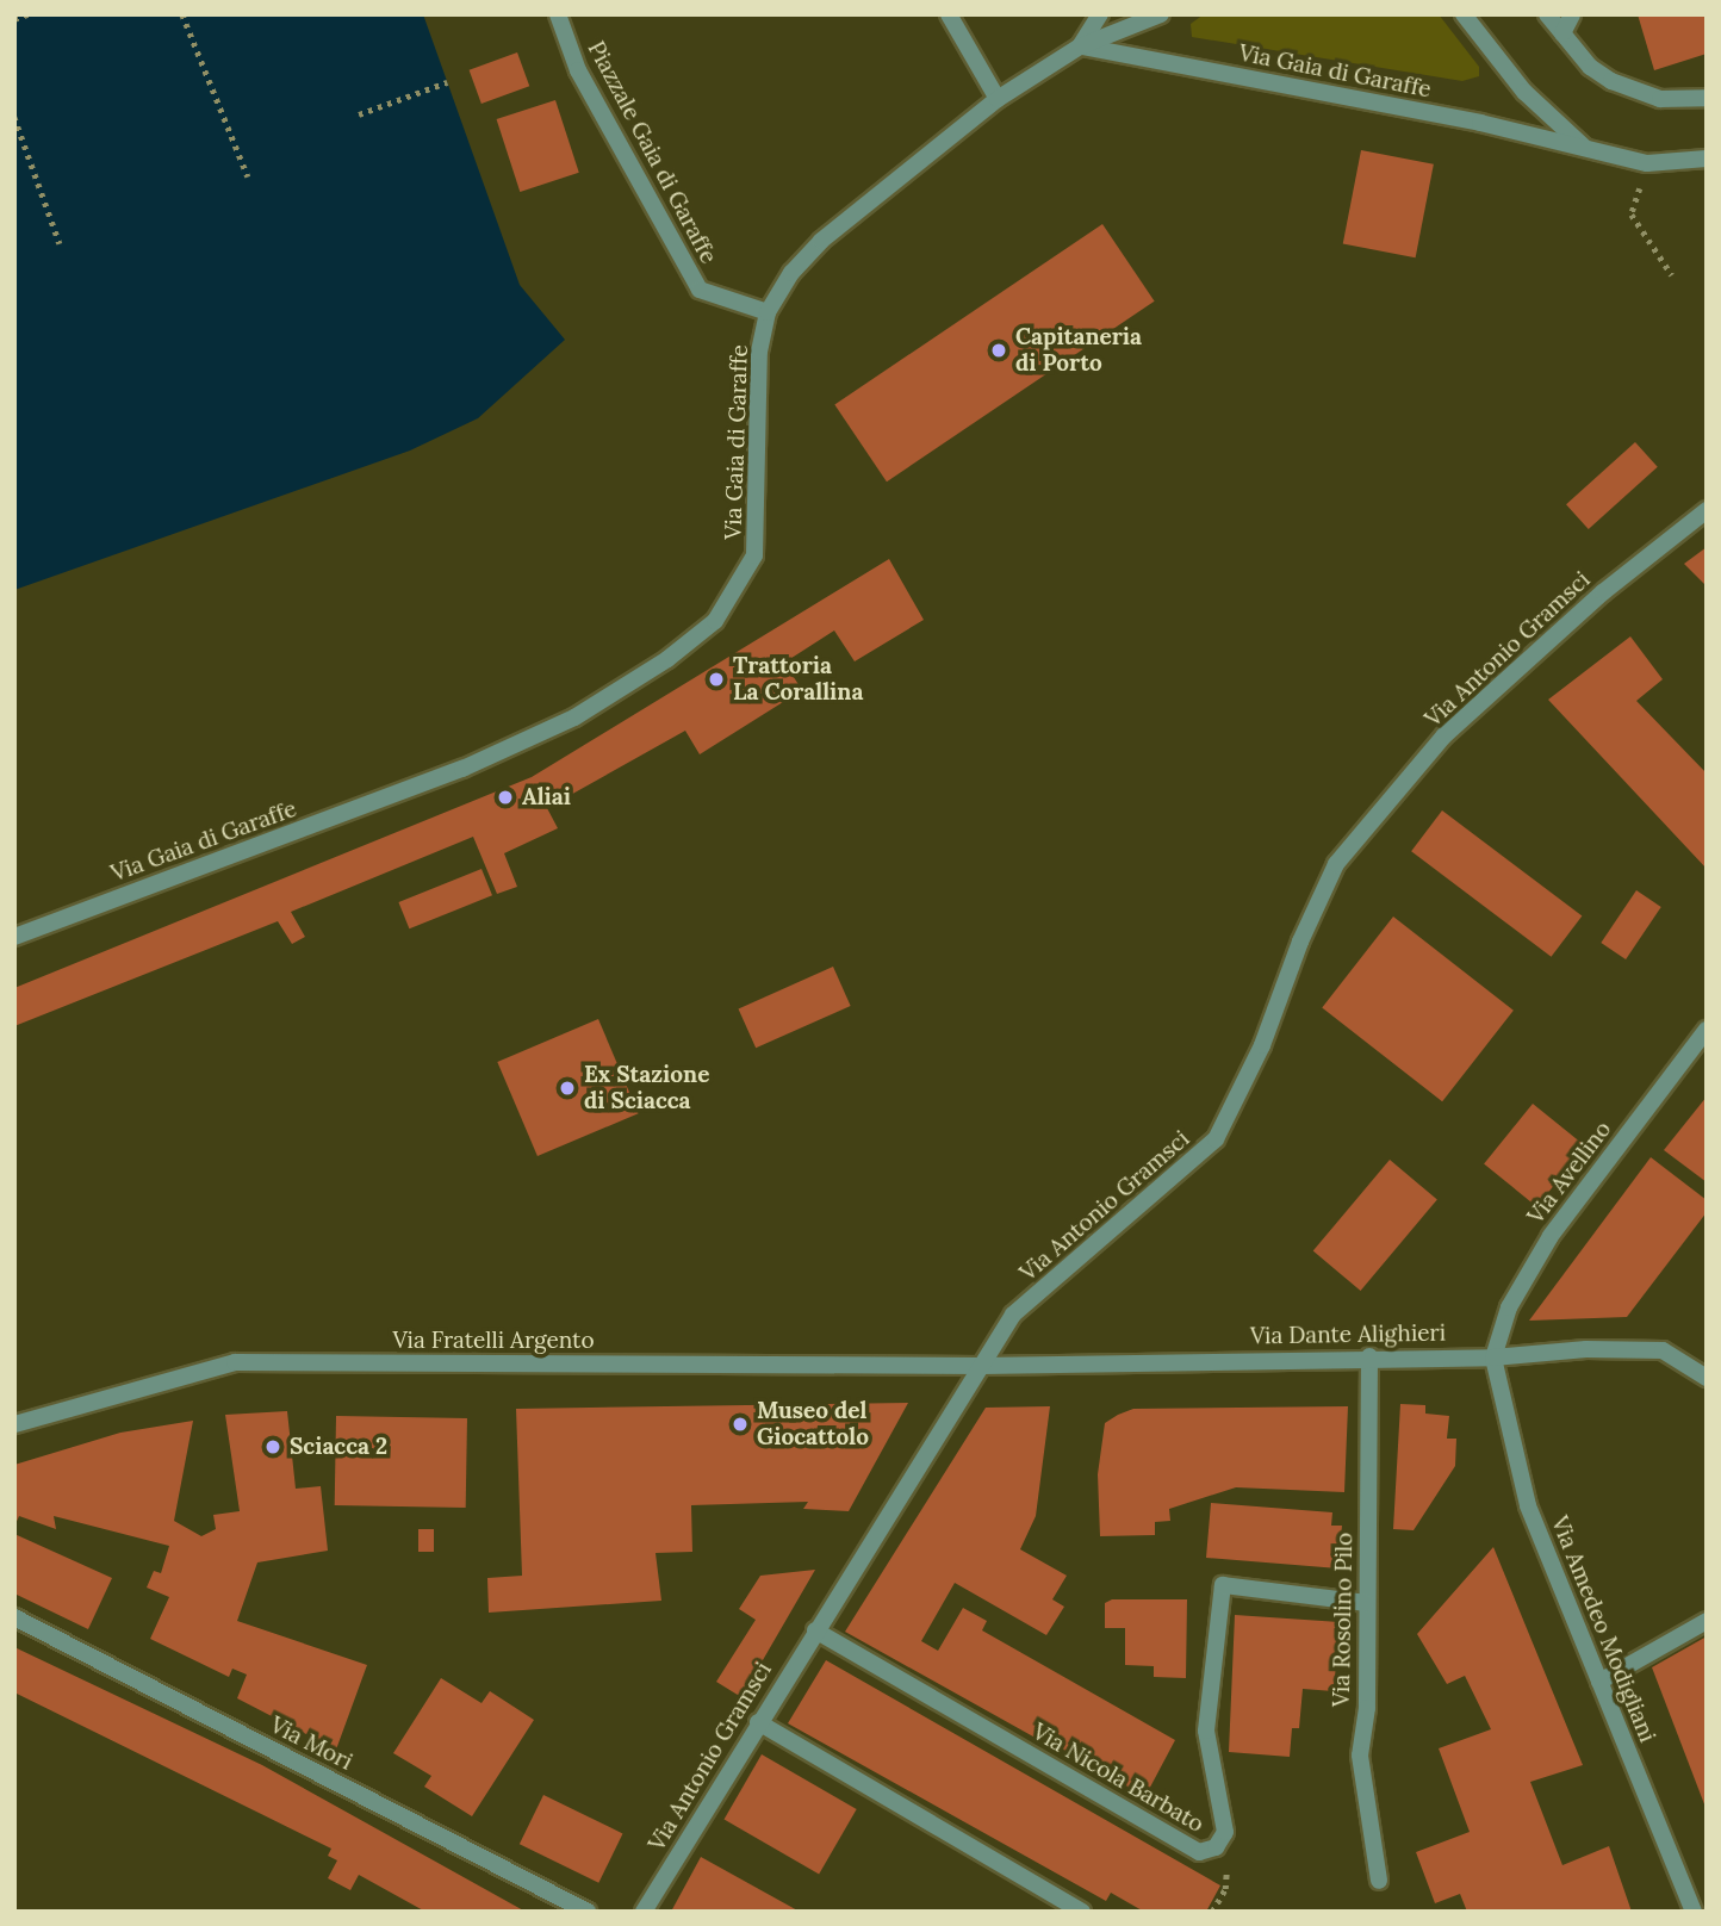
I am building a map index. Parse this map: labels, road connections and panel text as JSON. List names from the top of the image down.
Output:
{
  "streets": {
    "street": [
      "Via Gaia di Garaffe",
      "Piazzale Gaia di Garaffe",
      "Via Antonio Gramsci",
      "Via Avellino",
      "Via Dante Alighieri",
      "Via Fratelli Argento",
      "Via Rosolino Pilo",
      "Via Amedeo Modigliani",
      "Via Mori",
      "Via Nicola Barbato"
    ]
  },
  "crossings": [
    ["Via Gaia di Garaffe", "Piazzale Gaia di Garaffe"],
    ["Via Antonio Gramsci", "Via Dante Alighieri"],
    ["Via Antonio Gramsci", "Via Fratelli Argento"],
    ["Via Antonio Gramsci", "Via Nicola Barbato"],
    ["Via Avellino", "Via Dante Alighieri"],
    ["Via Avellino", "Via Amedeo Modigliani"],
    ["Via Dante Alighieri", "Via Fratelli Argento"],
    ["Via Dante Alighieri", "Via Rosolino Pilo"],
    ["Via Dante Alighieri", "Via Amedeo Modigliani"],
    ["Via Rosolino Pilo", "Via Nicola Barbato"]
  ],
  "places": [
    "Capitaneria di Porto",
    "Trattoria La Corallina",
    "Aliai",
    "Ex Stazione di Sciacca",
    "Museo del Giocattolo",
    "Sciacca 2"
  ]
}
